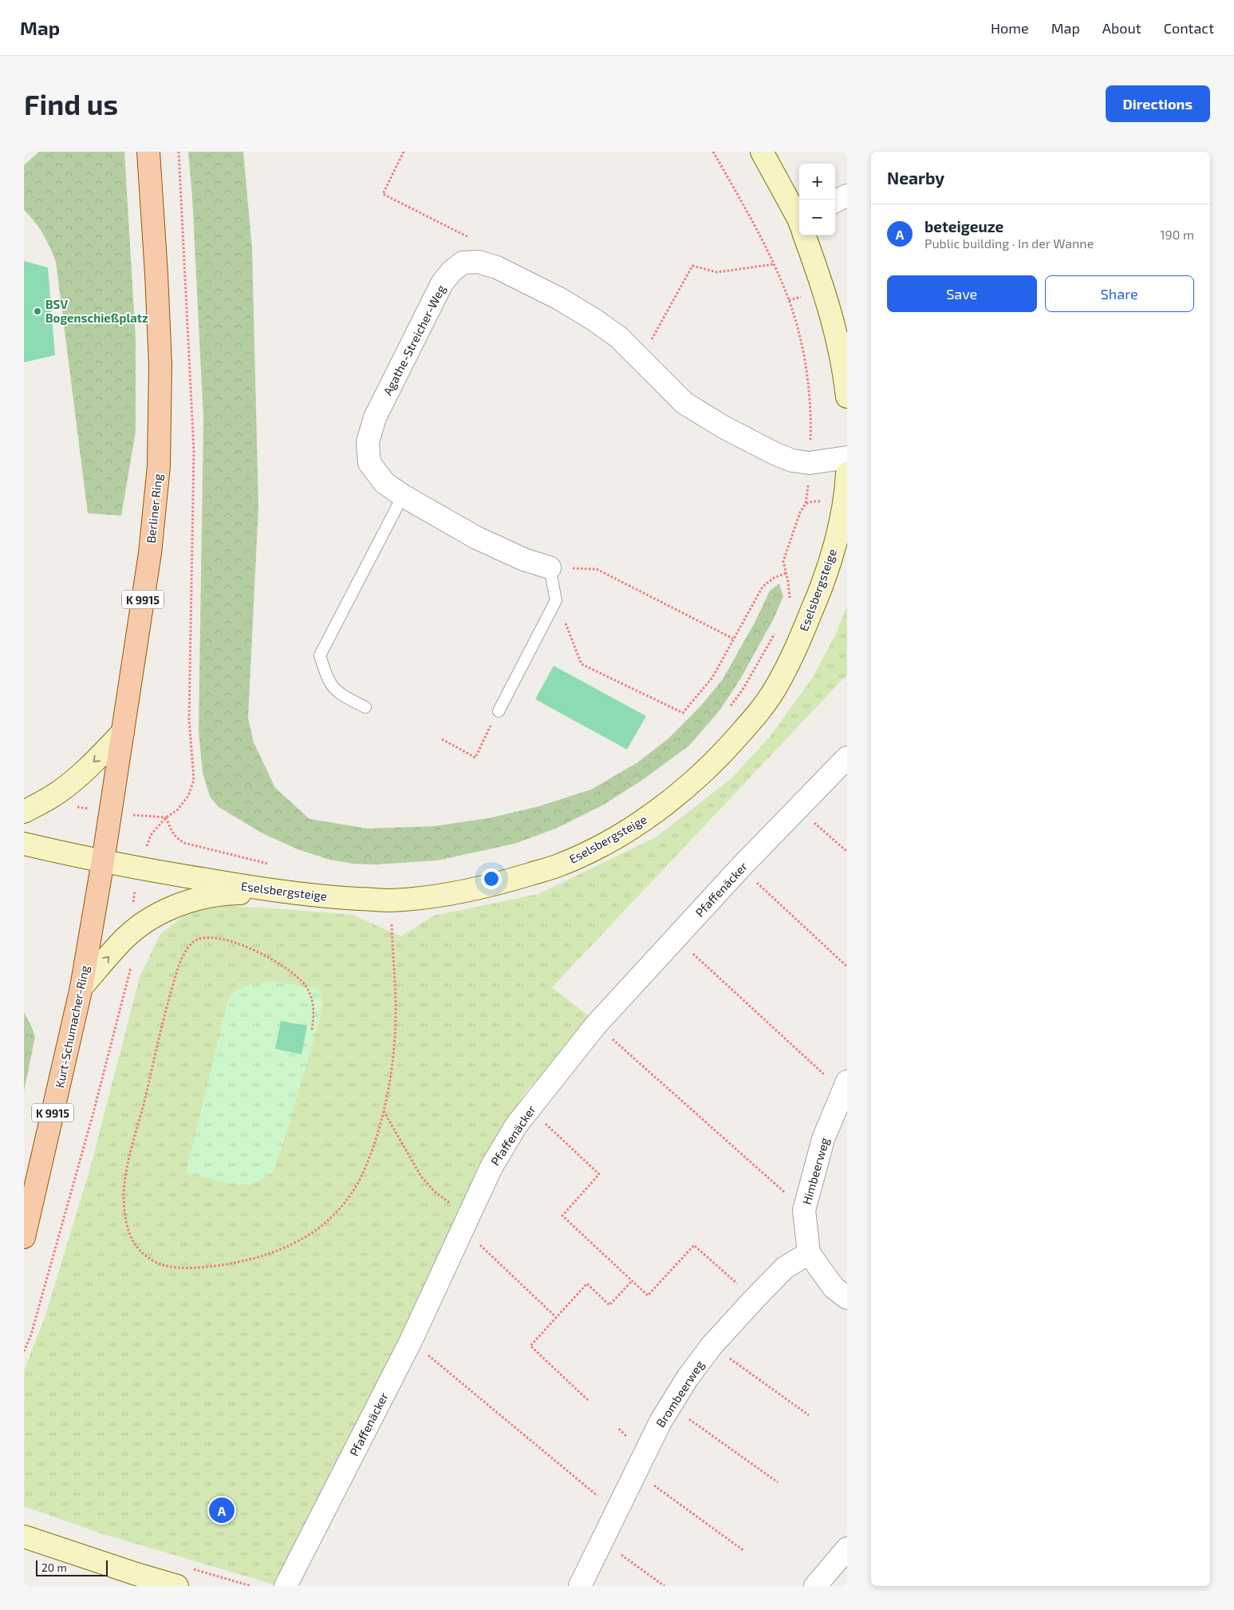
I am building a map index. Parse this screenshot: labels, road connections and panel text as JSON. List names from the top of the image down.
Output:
{
  "streets": {
    "main road": ["Berliner Ring", "K 9915", "Kurt-Schumacher-Ring"],
    "street": [
      "Agathe-Streicher-Weg",
      "Eselsbergsteige",
      "Pfaffenäcker",
      "Himbeerweg",
      "Brombeerweg"
    ]
  },
  "crossings": [
    ["Berliner Ring", "Eselsbergsteige"],
    ["Berliner Ring", "Kurt-Schumacher-Ring"],
    ["Eselsbergsteige", "Kurt-Schumacher-Ring"],
    ["Himbeerweg", "Brombeerweg"]
  ],
  "places": ["BSV Bogenschießplatz"],
  "scale_bar": "20 m",
  "page": {
    "header": "Map",
    "nav": [
      "Home",
      "Map",
      "About",
      "Contact"
    ],
    "buttons": [
      "Directions",
      ["Save", "Share"]
    ],
    "title": "Find us",
    "heading": "Nearby",
    "map_buttons": ["+", "−"],
    "list": [
      {
        "mark": "A",
        "name": "beteigeuze",
        "note": "Public building · In der Wanne",
        "value": "190 m"
      }
    ],
    "pins": "A",
    "scale": "20 m"
  }
}
